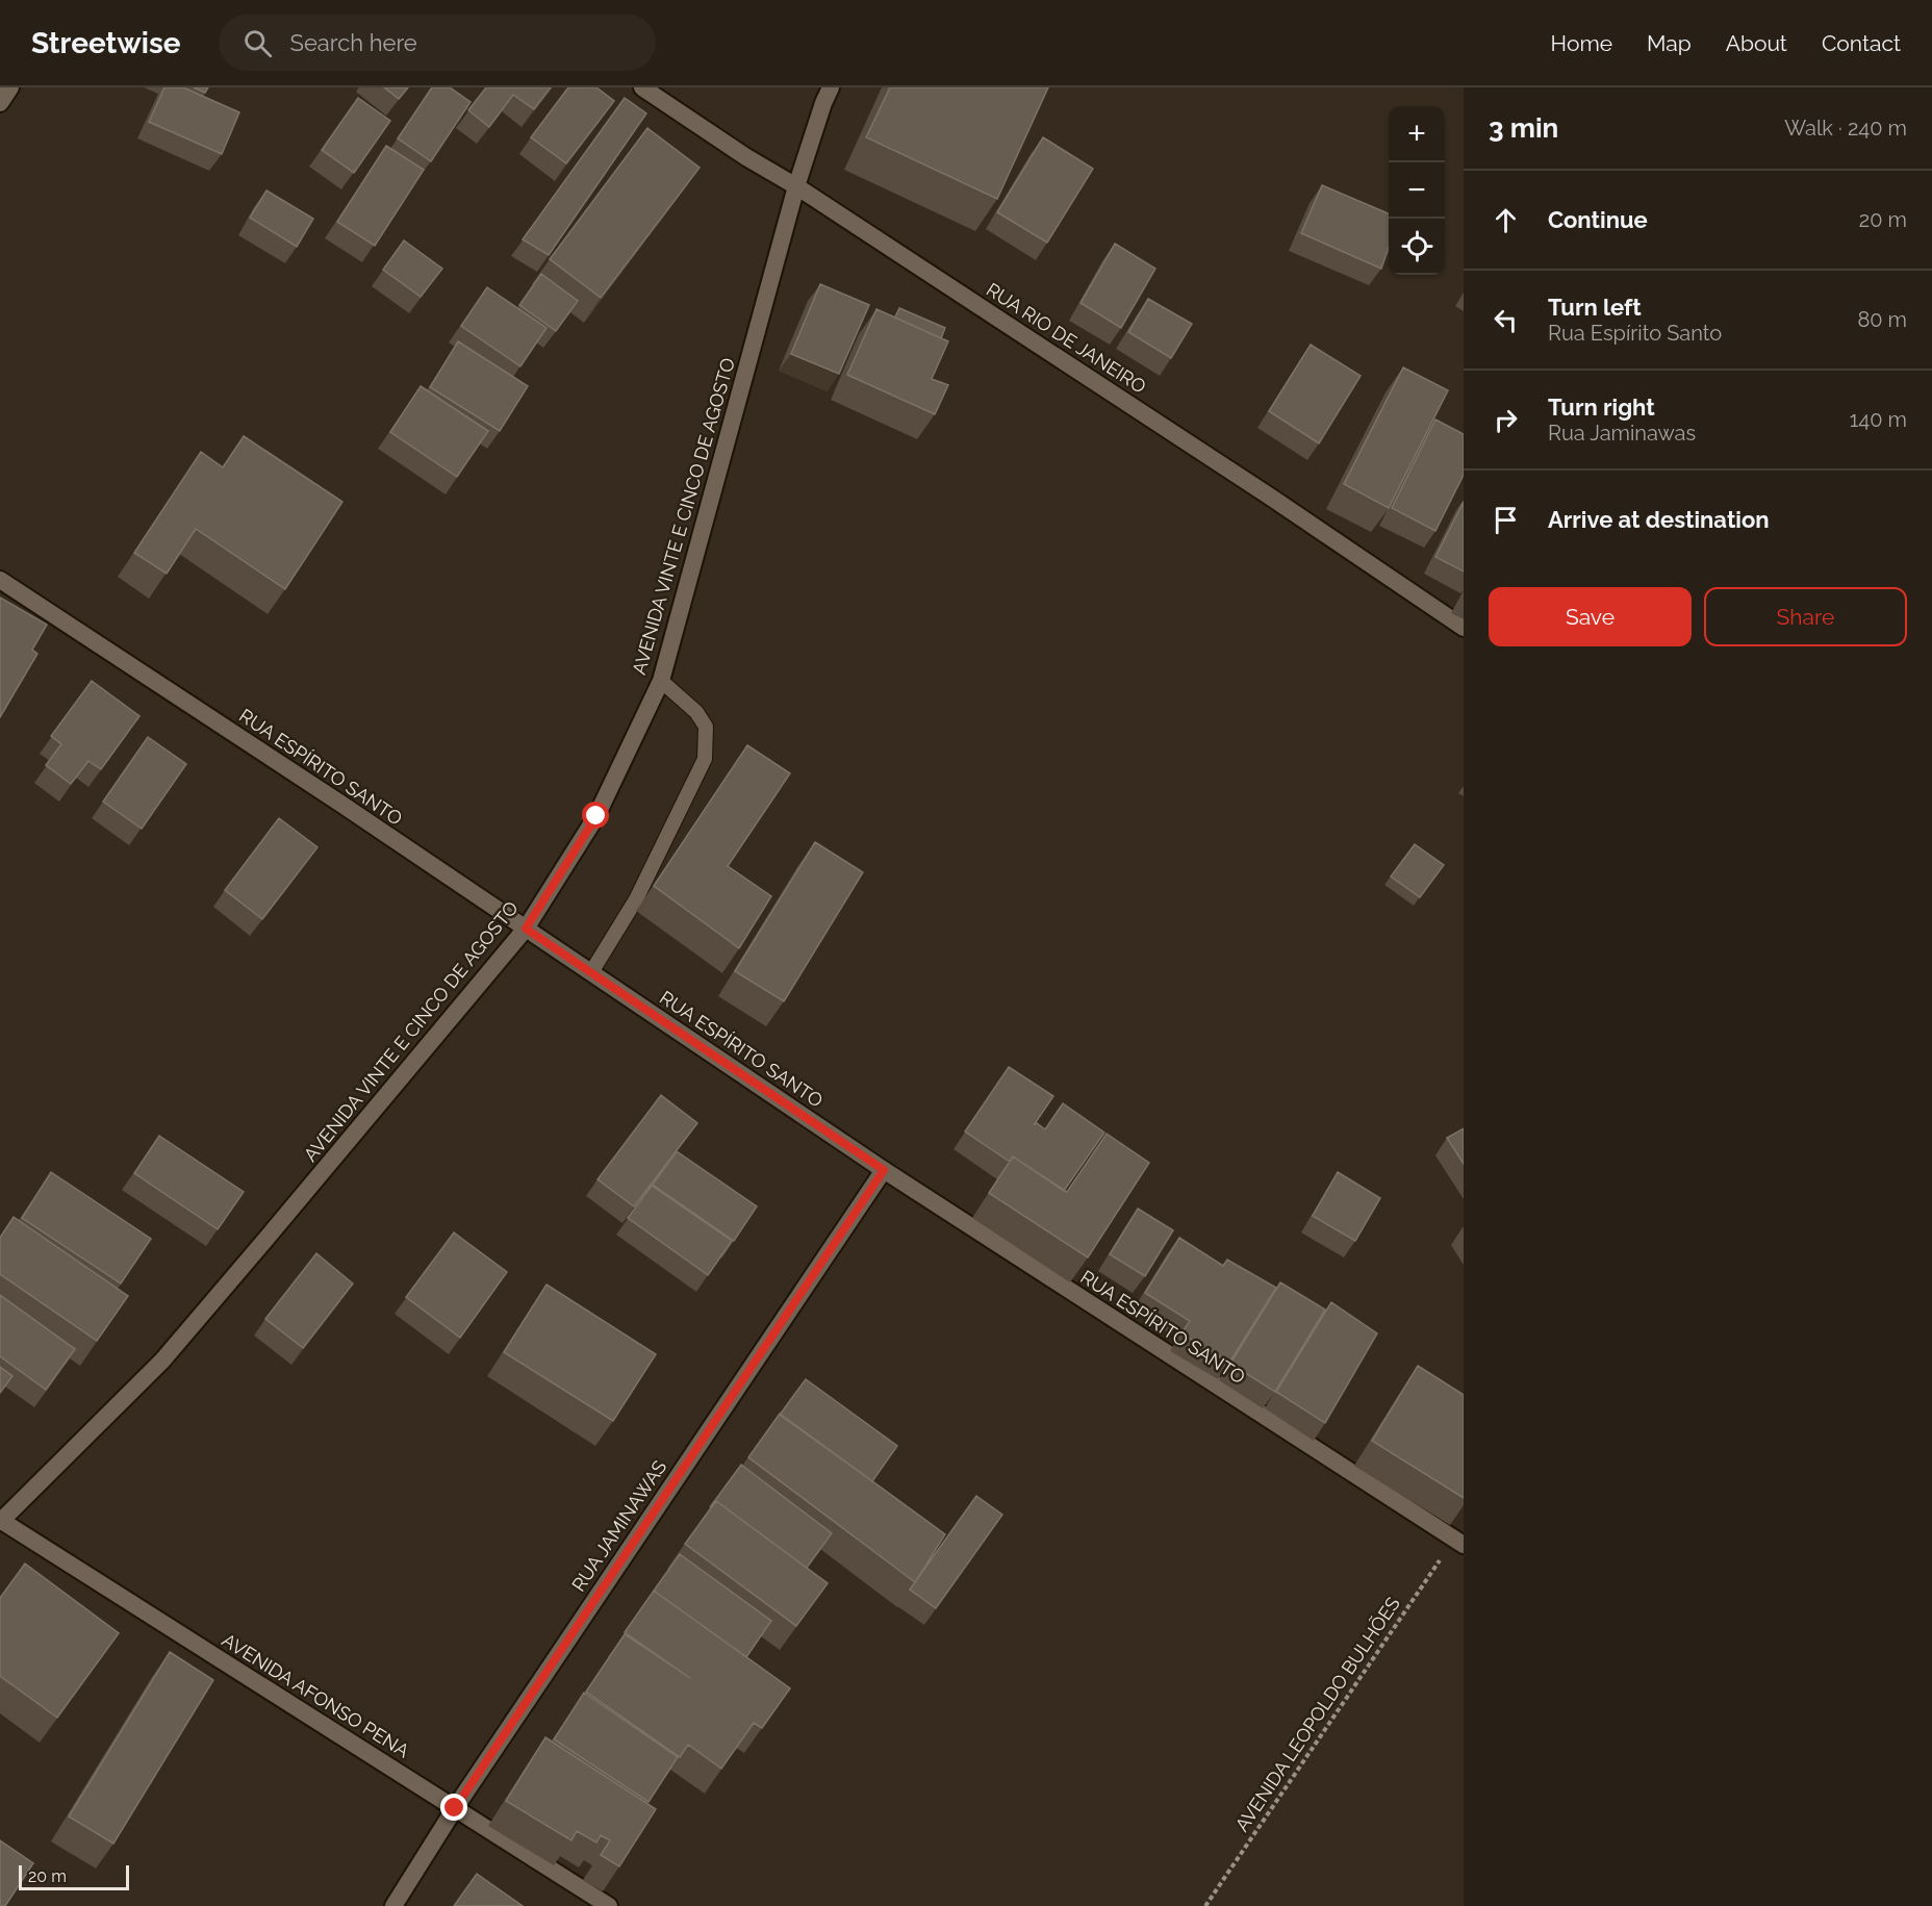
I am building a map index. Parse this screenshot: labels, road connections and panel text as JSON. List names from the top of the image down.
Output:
{
  "streets": {
    "street": [
      "RUA RIO DE JANEIRO",
      "AVENIDA VINTE E CINCO DE AGOSTO",
      "RUA ESPÍRITO SANTO",
      "RUA JAMINAWAS",
      "AVENIDA AFONSO PENA"
    ],
    "path": ["AVENIDA LEOPOLDO BULHÕES"]
  },
  "crossings": [
    ["RUA RIO DE JANEIRO", "AVENIDA VINTE E CINCO DE AGOSTO"],
    ["AVENIDA VINTE E CINCO DE AGOSTO", "RUA ESPÍRITO SANTO"],
    ["AVENIDA VINTE E CINCO DE AGOSTO", "AVENIDA AFONSO PENA"],
    ["RUA ESPÍRITO SANTO", "RUA JAMINAWAS"],
    ["RUA ESPÍRITO SANTO", "AVENIDA LEOPOLDO BULHÕES"],
    ["RUA JAMINAWAS", "AVENIDA AFONSO PENA"]
  ],
  "scale_bar": "20 m",
  "page": {
    "header": "Streetwise",
    "search": "Search here",
    "nav": [
      "Home",
      "Map",
      "About",
      "Contact"
    ],
    "heading": ["3 min", "Walk · 240 m"],
    "map_buttons": ["+", "−"],
    "list": [
      ["Continue", "20 m"],
      ["Turn left", "Rua Espírito Santo", "80 m"],
      ["Turn right", "Rua Jaminawas", "140 m"],
      "Arrive at destination"
    ],
    "buttons": ["Save", "Share"],
    "scale": "20 m"
  }
}
